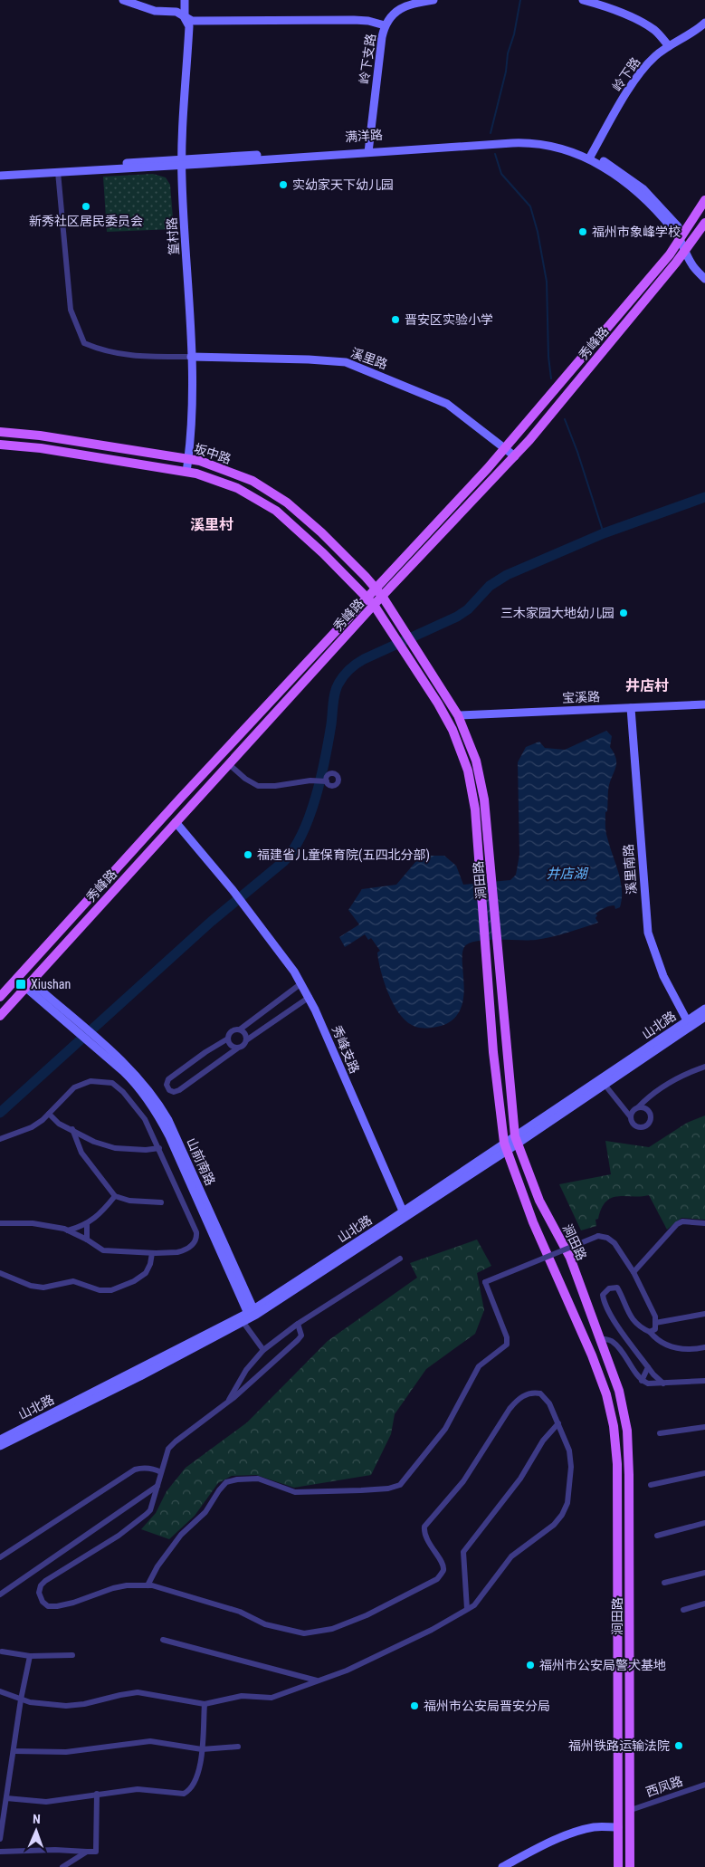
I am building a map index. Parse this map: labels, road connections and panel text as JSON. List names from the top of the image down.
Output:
{
  "streets": {
    "main road": ["秀峰路", "坂中路", "涧田路"],
    "street": [
      "岭下支路",
      "岭下路",
      "满洋路",
      "篁村路",
      "溪里路",
      "宝溪路",
      "溪里南路",
      "山北路",
      "秀峰支路",
      "山前南路",
      "西凤路"
    ]
  },
  "crossings": [
    ["岭下支路", "满洋路"],
    ["岭下路", "满洋路"],
    ["满洋路", "篁村路"],
    ["篁村路", "溪里路"],
    ["篁村路", "坂中路"],
    ["秀峰路", "溪里路"],
    ["秀峰路", "坂中路"],
    ["秀峰路", "涧田路"],
    ["秀峰路", "秀峰支路"],
    ["秀峰路", "山前南路"],
    ["坂中路", "涧田路"],
    ["宝溪路", "溪里南路"],
    ["宝溪路", "涧田路"],
    ["溪里南路", "山北路"],
    ["涧田路", "山北路"],
    ["涧田路", "西凤路"],
    ["山北路", "秀峰支路"],
    ["山北路", "山前南路"]
  ],
  "districts": ["溪里村", "井店村"],
  "water": ["井店湖"],
  "places": {
    "other": [
      "实幼家天下幼儿园",
      "新秀社区居民委员会",
      "福州市象峰学校",
      "晋安区实验小学",
      "三木家园大地幼儿园",
      "福建省儿童保育院(五四北分部)",
      "福州市公安局警犬基地",
      "福州市公安局晋安分局",
      "福州铁路运输法院"
    ],
    "transit": ["Xiushan"]
  },
  "north": "top"
}
